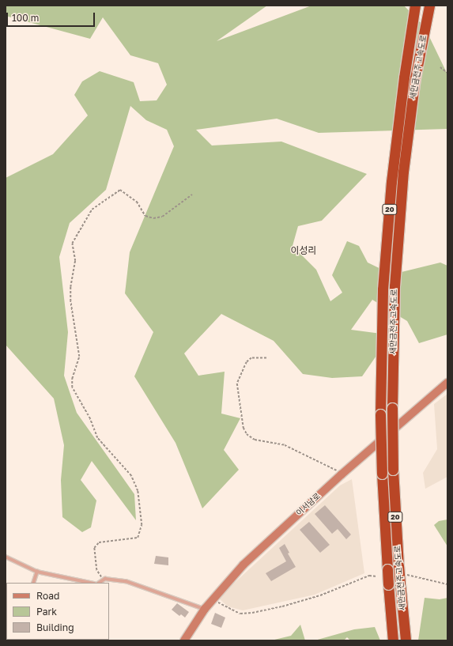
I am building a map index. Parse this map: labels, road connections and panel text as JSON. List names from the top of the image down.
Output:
{
  "streets": {
    "highway": ["새만금전주고속도로", "20"],
    "main road": ["이서남로"]
  },
  "districts": ["이성리"],
  "legend": ["Road", "Park", "Building"],
  "scale_bar": "100 m"
}
